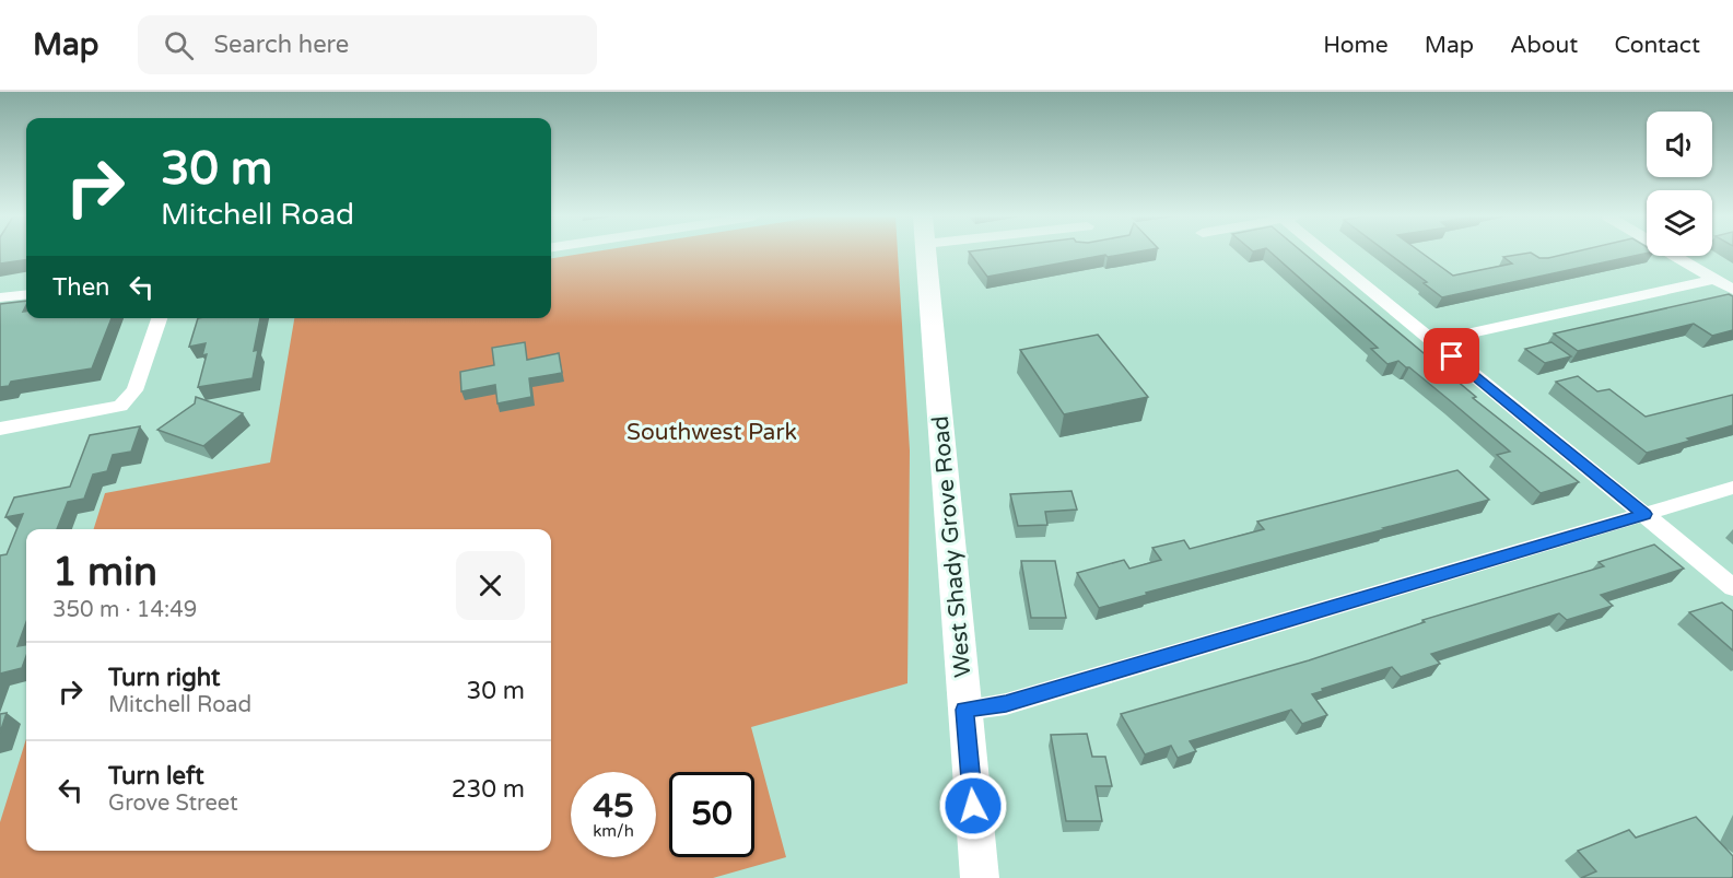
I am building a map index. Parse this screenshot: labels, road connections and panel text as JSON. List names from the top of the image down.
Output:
{
  "streets": {
    "main road": ["West Shady Grove Road"]
  },
  "parks": ["Southwest Park"],
  "page": {
    "header": "Map",
    "search": "Search here",
    "nav": [
      "Home",
      "Map",
      "About",
      "Contact"
    ],
    "turn": ["30 m", "Mitchell Road"],
    "then": "Then",
    "heading": ["1 min", "350 m · 14:49"],
    "list": [
      {
        "name": "Turn right",
        "note": "Mitchell Road",
        "value": "30 m"
      },
      {
        "name": "Turn left",
        "note": "Grove Street",
        "value": "230 m"
      }
    ],
    "speed": "45 km/h",
    "limit": "50"
  }
}
